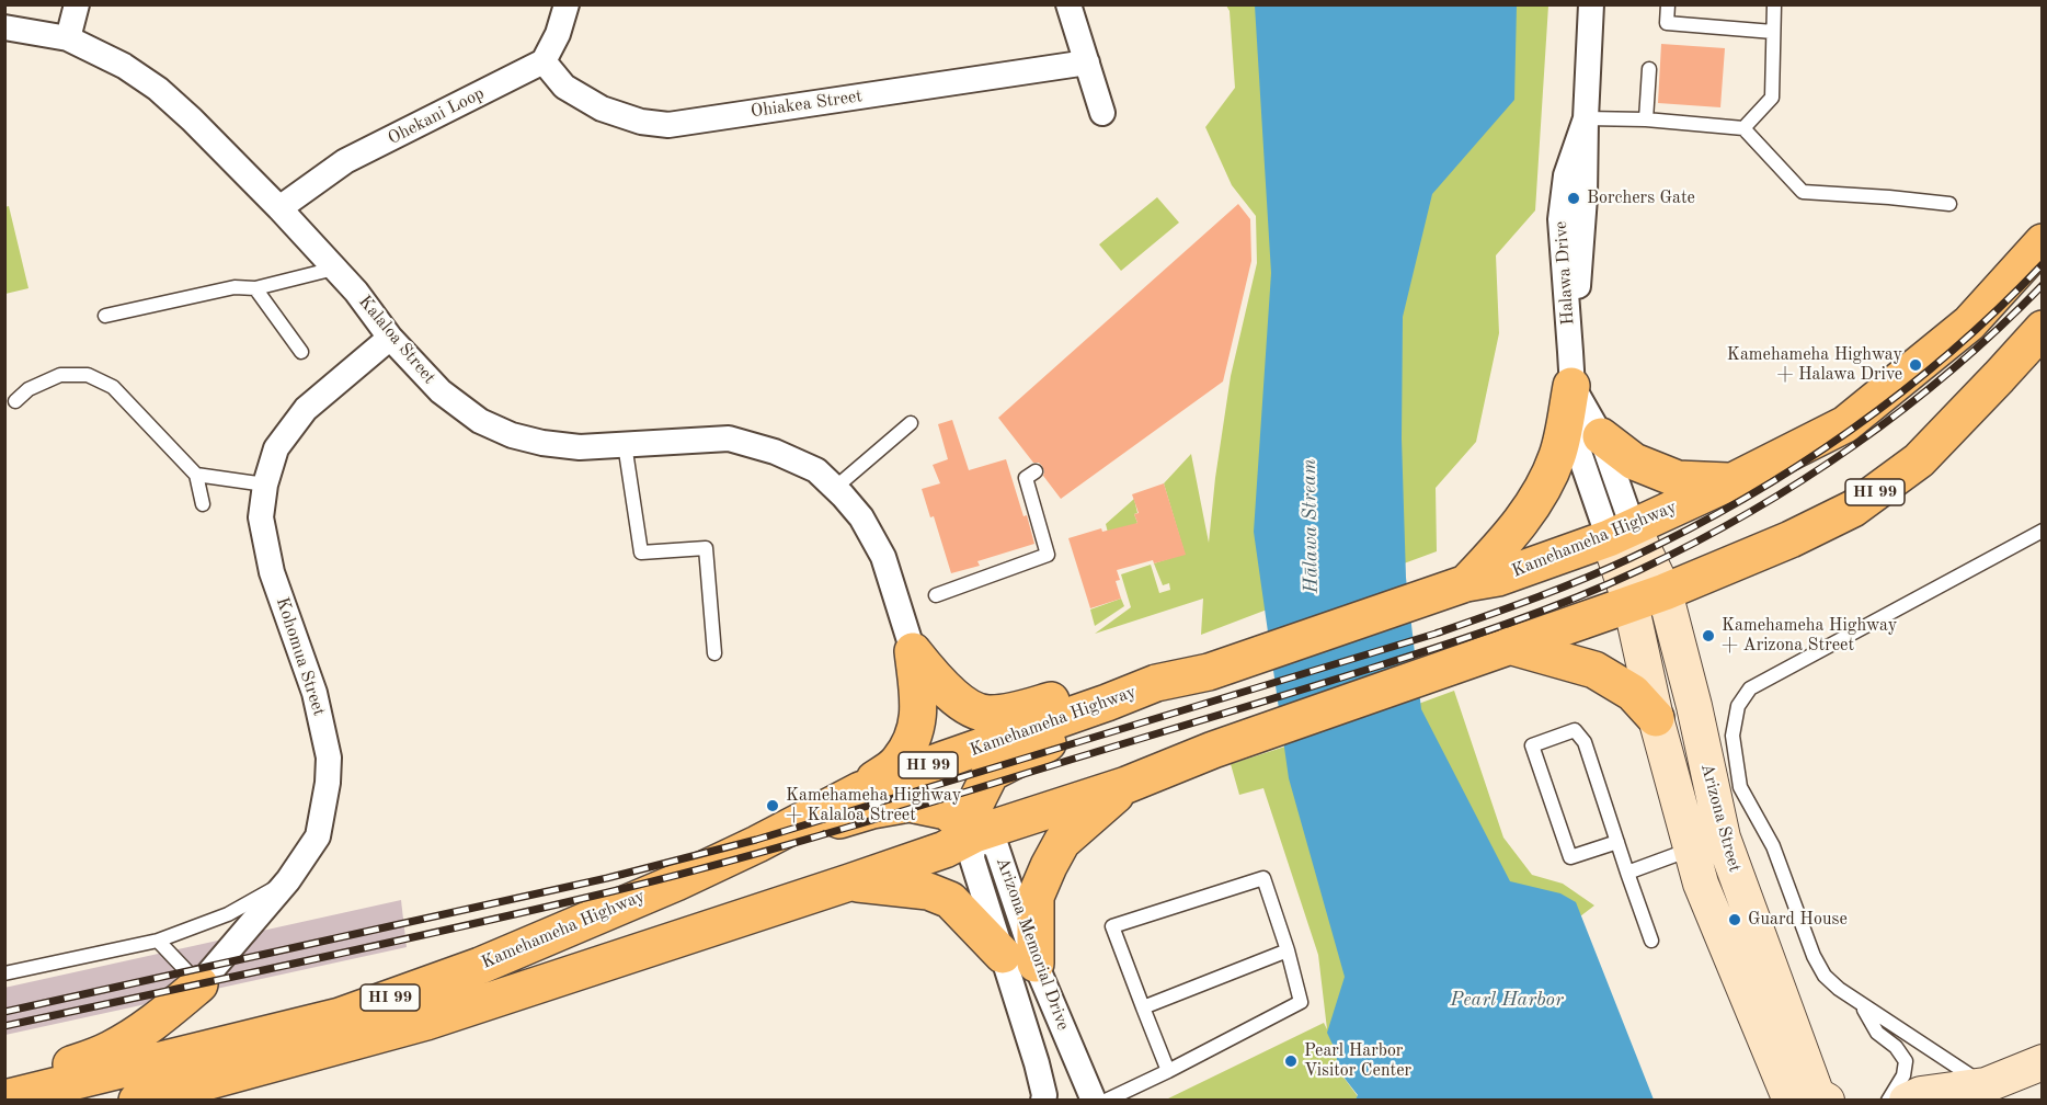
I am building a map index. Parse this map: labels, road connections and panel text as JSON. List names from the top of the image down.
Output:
{
  "streets": {
    "main road": ["HI 99", "Kamehameha Highway"],
    "street": [
      "Ohiakea Street",
      "Ohekani Loop",
      "Halawa Drive",
      "Kalaloa Street",
      "Kohomua Street",
      "Arizona Street",
      "Arizona Memorial Drive"
    ]
  },
  "crossings": [
    ["Ohiakea Street", "Ohekani Loop"],
    ["Ohekani Loop", "Kalaloa Street"],
    ["Halawa Drive", "Kamehameha Highway"],
    ["Halawa Drive", "Arizona Street"],
    ["Kalaloa Street", "Kohomua Street"],
    ["Kamehameha Highway", "Arizona Street"],
    ["Kamehameha Highway", "Arizona Memorial Drive"]
  ],
  "water": ["Hālawa Stream", "Pearl Harbor"],
  "places": [
    "Borchers Gate",
    "Kamehameha Highway + Halawa Drive",
    "Kamehameha Highway + Arizona Street",
    "Kamehameha Highway + Kalaloa Street",
    "Guard House",
    "Pearl Harbor Visitor Center"
  ]
}
